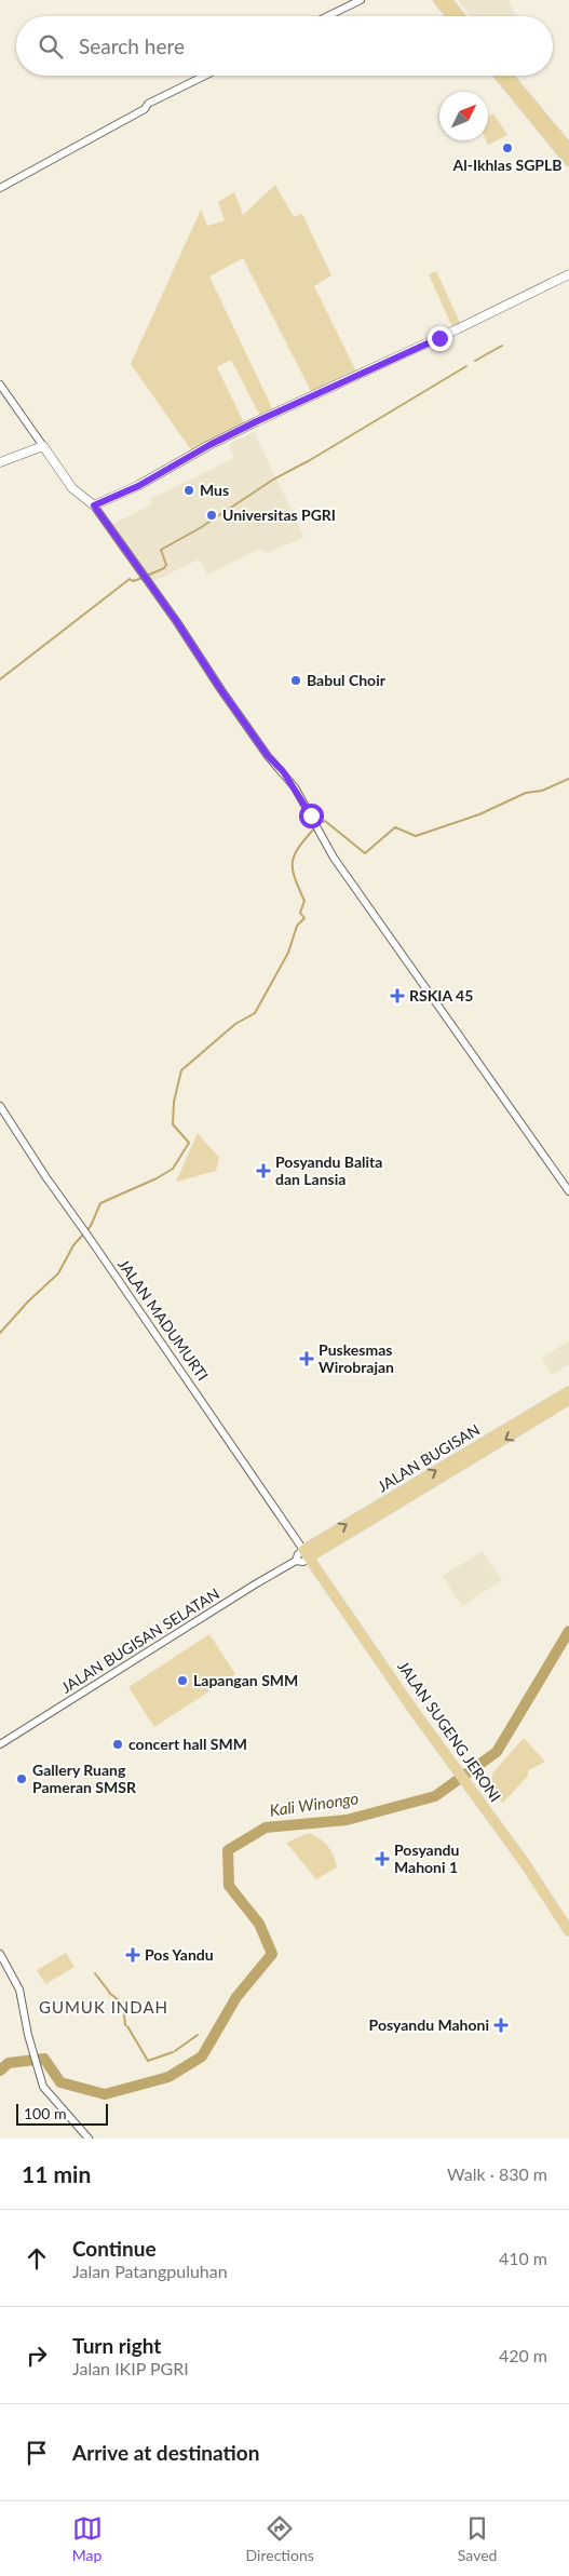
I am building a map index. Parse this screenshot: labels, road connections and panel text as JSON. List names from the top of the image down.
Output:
{
  "streets": {
    "main road": ["JALAN BUGISAN", "JALAN SUGENG JERONI"],
    "street": ["JALAN MADUMURTI", "JALAN BUGISAN SELATAN"]
  },
  "crossings": [
    ["JALAN MADUMURTI", "JALAN BUGISAN"],
    ["JALAN MADUMURTI", "JALAN BUGISAN SELATAN"],
    ["JALAN MADUMURTI", "JALAN SUGENG JERONI"],
    ["JALAN BUGISAN", "JALAN BUGISAN SELATAN"],
    ["JALAN BUGISAN", "JALAN SUGENG JERONI"],
    ["JALAN BUGISAN SELATAN", "JALAN SUGENG JERONI"]
  ],
  "districts": ["GUMUK INDAH"],
  "water": ["Kali Winongo"],
  "places": {
    "other": [
      "Al-Ikhlas SGPLB",
      "Mus",
      "Universitas PGRI",
      "Babul Choir",
      "Lapangan SMM",
      "concert hall SMM",
      "Gallery Ruang Pameran SMSR"
    ],
    "health": [
      "RSKIA 45",
      "Posyandu Balita dan Lansia",
      "Puskesmas Wirobrajan",
      "Posyandu Mahoni 1",
      "Pos Yandu",
      "Posyandu Mahoni"
    ]
  },
  "scale_bar": "100 m",
  "north": "top right",
  "page": {
    "search": "Search here",
    "scale": "100 m",
    "heading": ["11 min", "Walk · 830 m"],
    "list": [
      ["Continue", "Jalan Patangpuluhan", "410 m"],
      ["Turn right", "Jalan IKIP PGRI", "420 m"],
      "Arrive at destination"
    ],
    "nav": ["Map", "Directions", "Saved"]
  }
}
